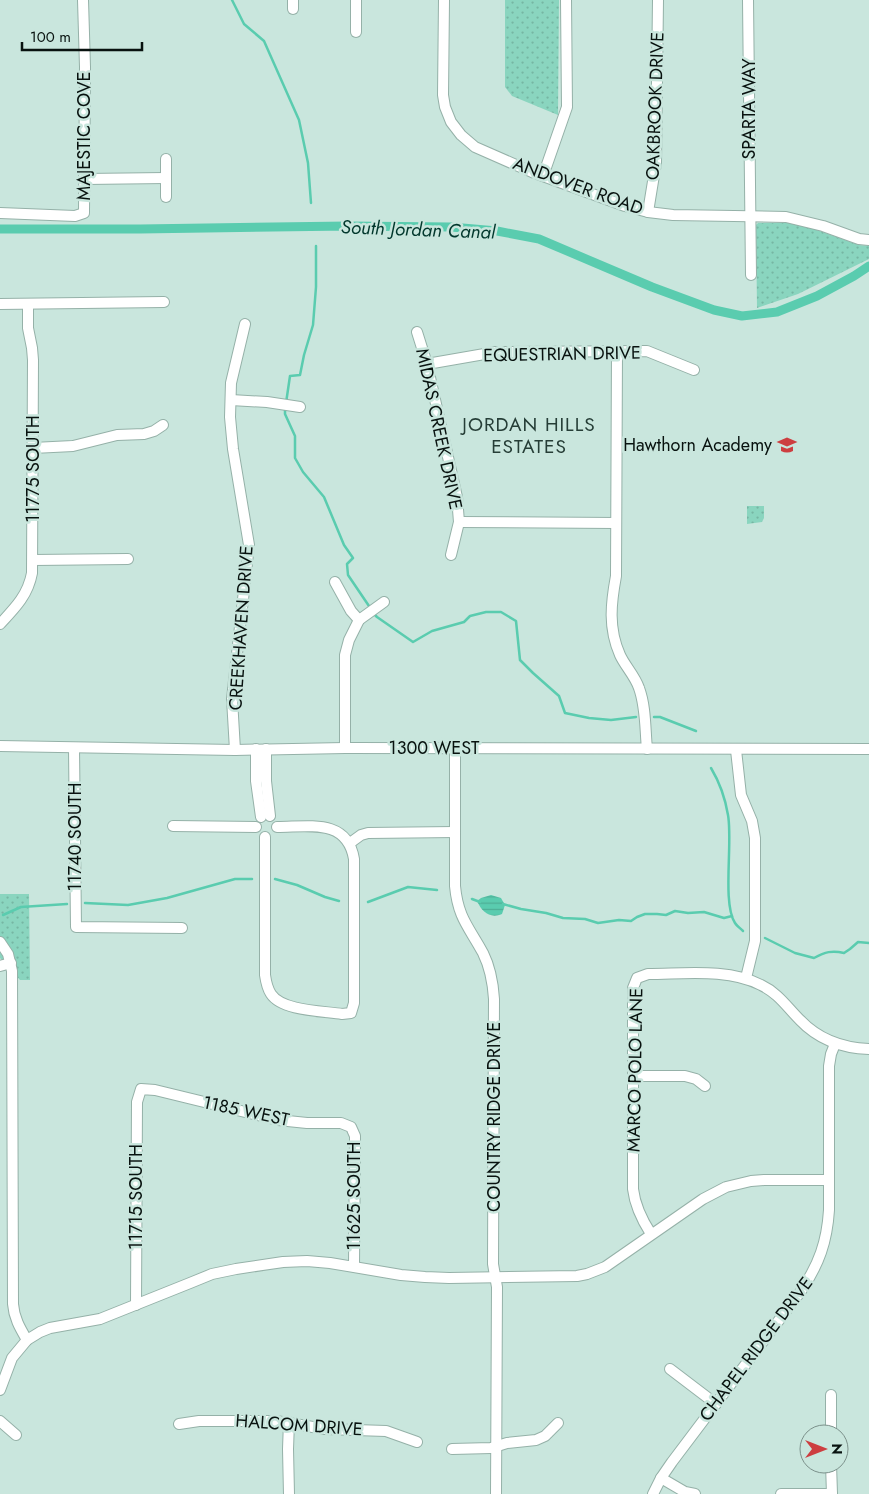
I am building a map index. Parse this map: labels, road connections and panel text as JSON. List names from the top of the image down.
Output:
{
  "streets": {
    "street": [
      "OAKBROOK DRIVE",
      "SPARTA WAY",
      "MAJESTIC COVE",
      "ANDOVER ROAD",
      "EQUESTRIAN DRIVE",
      "MIDAS CREEK DRIVE",
      "11775 SOUTH",
      "CREEKHAVEN DRIVE",
      "1300 WEST",
      "11740 SOUTH",
      "MARCO POLO LANE",
      "1185 WEST",
      "COUNTRY RIDGE DRIVE",
      "11625 SOUTH",
      "11715 SOUTH",
      "CHAPEL RIDGE DRIVE",
      "HALCOM DRIVE"
    ]
  },
  "crossings": [
    ["OAKBROOK DRIVE", "ANDOVER ROAD"],
    ["SPARTA WAY", "ANDOVER ROAD"],
    ["EQUESTRIAN DRIVE", "MIDAS CREEK DRIVE"],
    ["CREEKHAVEN DRIVE", "1300 WEST"],
    ["1300 WEST", "11740 SOUTH"],
    ["1300 WEST", "COUNTRY RIDGE DRIVE"],
    ["MARCO POLO LANE", "CHAPEL RIDGE DRIVE"],
    ["1185 WEST", "11625 SOUTH"],
    ["1185 WEST", "11715 SOUTH"]
  ],
  "districts": ["JORDAN HILLS ESTATES"],
  "water": ["South Jordan Canal"],
  "places": {
    "school or university": ["Hawthorn Academy"]
  },
  "scale_bar": "100 m",
  "north": "right"
}
